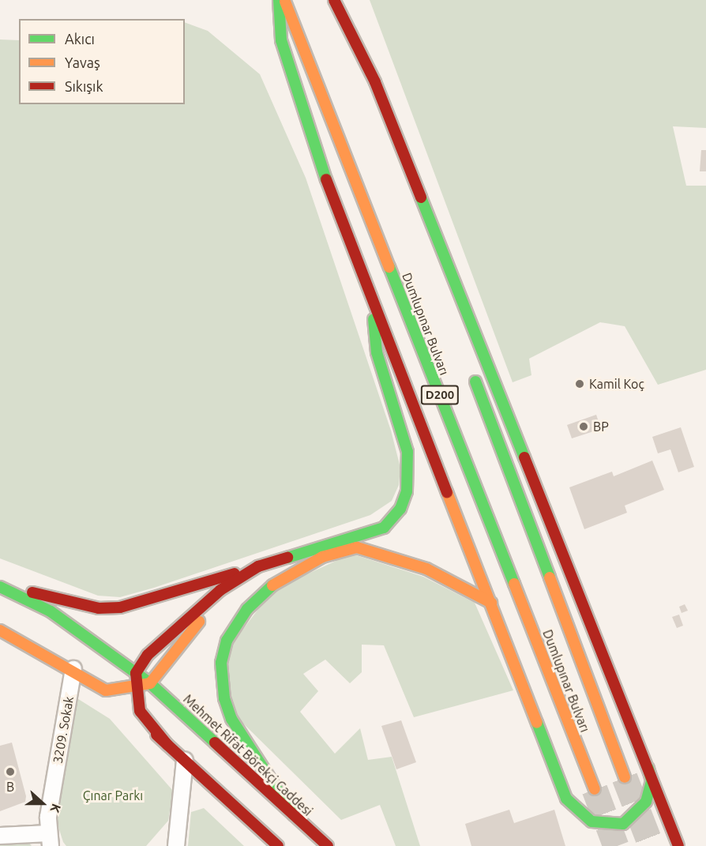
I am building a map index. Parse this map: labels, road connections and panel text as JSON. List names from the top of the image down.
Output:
{
  "streets": {
    "main road": ["Dumlupınar Bulvarı", "D200", "Mehmet Rifat Börekçi Caddesi"],
    "street": ["3209. Sokak"]
  },
  "parks": ["Çınar Parkı"],
  "places": ["Kamil Koç", "BP", "B"],
  "legend": ["Akıcı", "Yavaş", "Sıkışık"],
  "north": "right"
}
